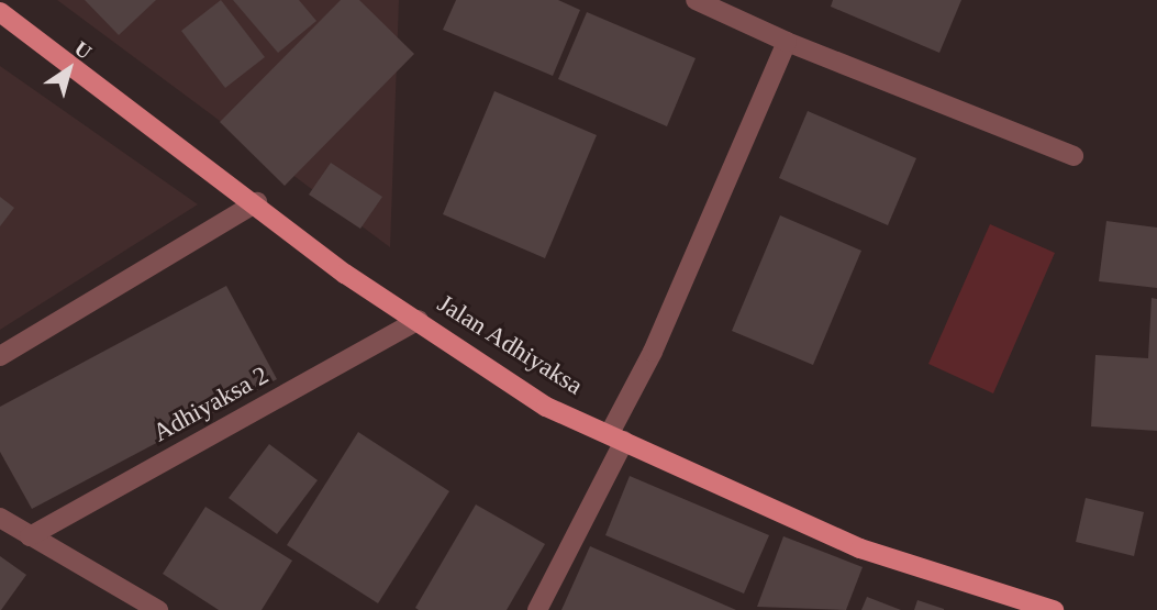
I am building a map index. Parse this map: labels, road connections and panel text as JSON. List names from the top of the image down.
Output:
{
  "streets": {
    "main road": ["Jalan Adhiyaksa"],
    "street": ["Adhiyaksa 2"]
  },
  "crossings": [
    ["Jalan Adhiyaksa", "Adhiyaksa 2"]
  ],
  "north": "top right"
}
